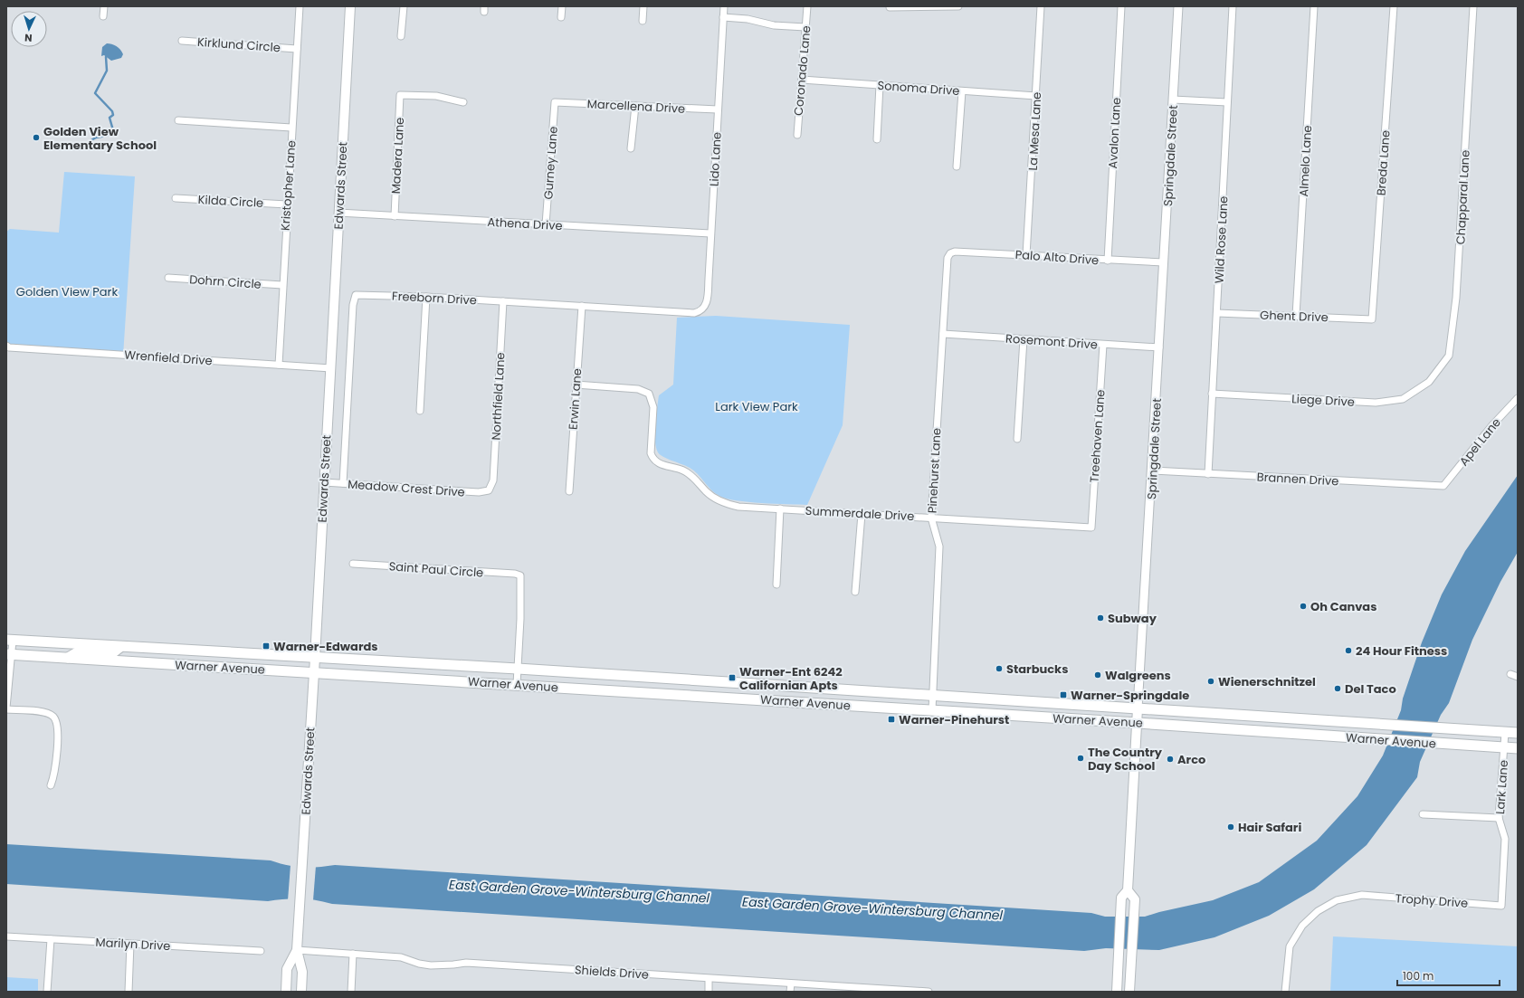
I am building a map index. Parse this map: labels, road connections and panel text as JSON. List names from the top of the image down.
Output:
{
  "streets": {
    "main road": ["Springdale Street", "Edwards Street", "Warner Avenue"],
    "street": [
      "Kirklund Circle",
      "Coronado Lane",
      "Sonoma Drive",
      "Marcellena Drive",
      "La Mesa Lane",
      "Avalon Lane",
      "Madera Lane",
      "Lido Lane",
      "Almelo Lane",
      "Gurney Lane",
      "Breda Lane",
      "Kristopher Lane",
      "Chapparal Lane",
      "Kilda Circle",
      "Athena Drive",
      "Wild Rose Lane",
      "Palo Alto Drive",
      "Dohrn Circle",
      "Freeborn Drive",
      "Ghent Drive",
      "Rosemont Drive",
      "Wrenfield Drive",
      "Northfield Lane",
      "Erwin Lane",
      "Liege Drive",
      "Treehaven Lane",
      "Apel Lane",
      "Pinehurst Lane",
      "Brannen Drive",
      "Meadow Crest Drive",
      "Summerdale Drive",
      "Saint Paul Circle",
      "Lark Lane",
      "Trophy Drive",
      "Marilyn Drive",
      "Shields Drive"
    ]
  },
  "crossings": [
    ["Kirklund Circle", "Kristopher Lane"],
    ["Coronado Lane", "Sonoma Drive"],
    ["Sonoma Drive", "La Mesa Lane"],
    ["Marcellena Drive", "Lido Lane"],
    ["Marcellena Drive", "Gurney Lane"],
    ["La Mesa Lane", "Palo Alto Drive"],
    ["Avalon Lane", "Palo Alto Drive"],
    ["Madera Lane", "Athena Drive"],
    ["Springdale Street", "Palo Alto Drive"],
    ["Springdale Street", "Rosemont Drive"],
    ["Springdale Street", "Brannen Drive"],
    ["Springdale Street", "Warner Avenue"],
    ["Lido Lane", "Athena Drive"],
    ["Lido Lane", "Freeborn Drive"],
    ["Almelo Lane", "Ghent Drive"],
    ["Gurney Lane", "Athena Drive"],
    ["Breda Lane", "Ghent Drive"],
    ["Kristopher Lane", "Kilda Circle"],
    ["Kristopher Lane", "Dohrn Circle"],
    ["Kristopher Lane", "Wrenfield Drive"],
    ["Edwards Street", "Athena Drive"],
    ["Edwards Street", "Wrenfield Drive"],
    ["Edwards Street", "Meadow Crest Drive"],
    ["Edwards Street", "Warner Avenue"],
    ["Edwards Street", "Shields Drive"],
    ["Chapparal Lane", "Liege Drive"],
    ["Wild Rose Lane", "Ghent Drive"],
    ["Wild Rose Lane", "Liege Drive"],
    ["Wild Rose Lane", "Brannen Drive"],
    ["Palo Alto Drive", "Pinehurst Lane"],
    ["Freeborn Drive", "Northfield Lane"],
    ["Freeborn Drive", "Erwin Lane"],
    ["Freeborn Drive", "Meadow Crest Drive"],
    ["Rosemont Drive", "Treehaven Lane"],
    ["Rosemont Drive", "Pinehurst Lane"],
    ["Northfield Lane", "Meadow Crest Drive"],
    ["Erwin Lane", "Summerdale Drive"],
    ["Treehaven Lane", "Summerdale Drive"],
    ["Apel Lane", "Brannen Drive"],
    ["Pinehurst Lane", "Summerdale Drive"],
    ["Pinehurst Lane", "Warner Avenue"],
    ["Saint Paul Circle", "Warner Avenue"],
    ["Warner Avenue", "Lark Lane"],
    ["Lark Lane", "Trophy Drive"]
  ],
  "water": ["East Garden Grove-Wintersburg Channel"],
  "parks": ["Golden View Park", "Lark View Park"],
  "places": {
    "other": [
      "Golden View Elementary School",
      "Oh Canvas",
      "Subway",
      "24 Hour Fitness",
      "Starbucks",
      "Walgreens",
      "Wienerschnitzel",
      "Del Taco",
      "The Country Day School",
      "Arco",
      "Hair Safari"
    ],
    "transit": [
      "Warner-Edwards",
      "Warner-Ent 6242 Californian Apts",
      "Warner-Springdale",
      "Warner-Pinehurst"
    ]
  },
  "scale_bar": "100 m",
  "north": "bottom"
}
